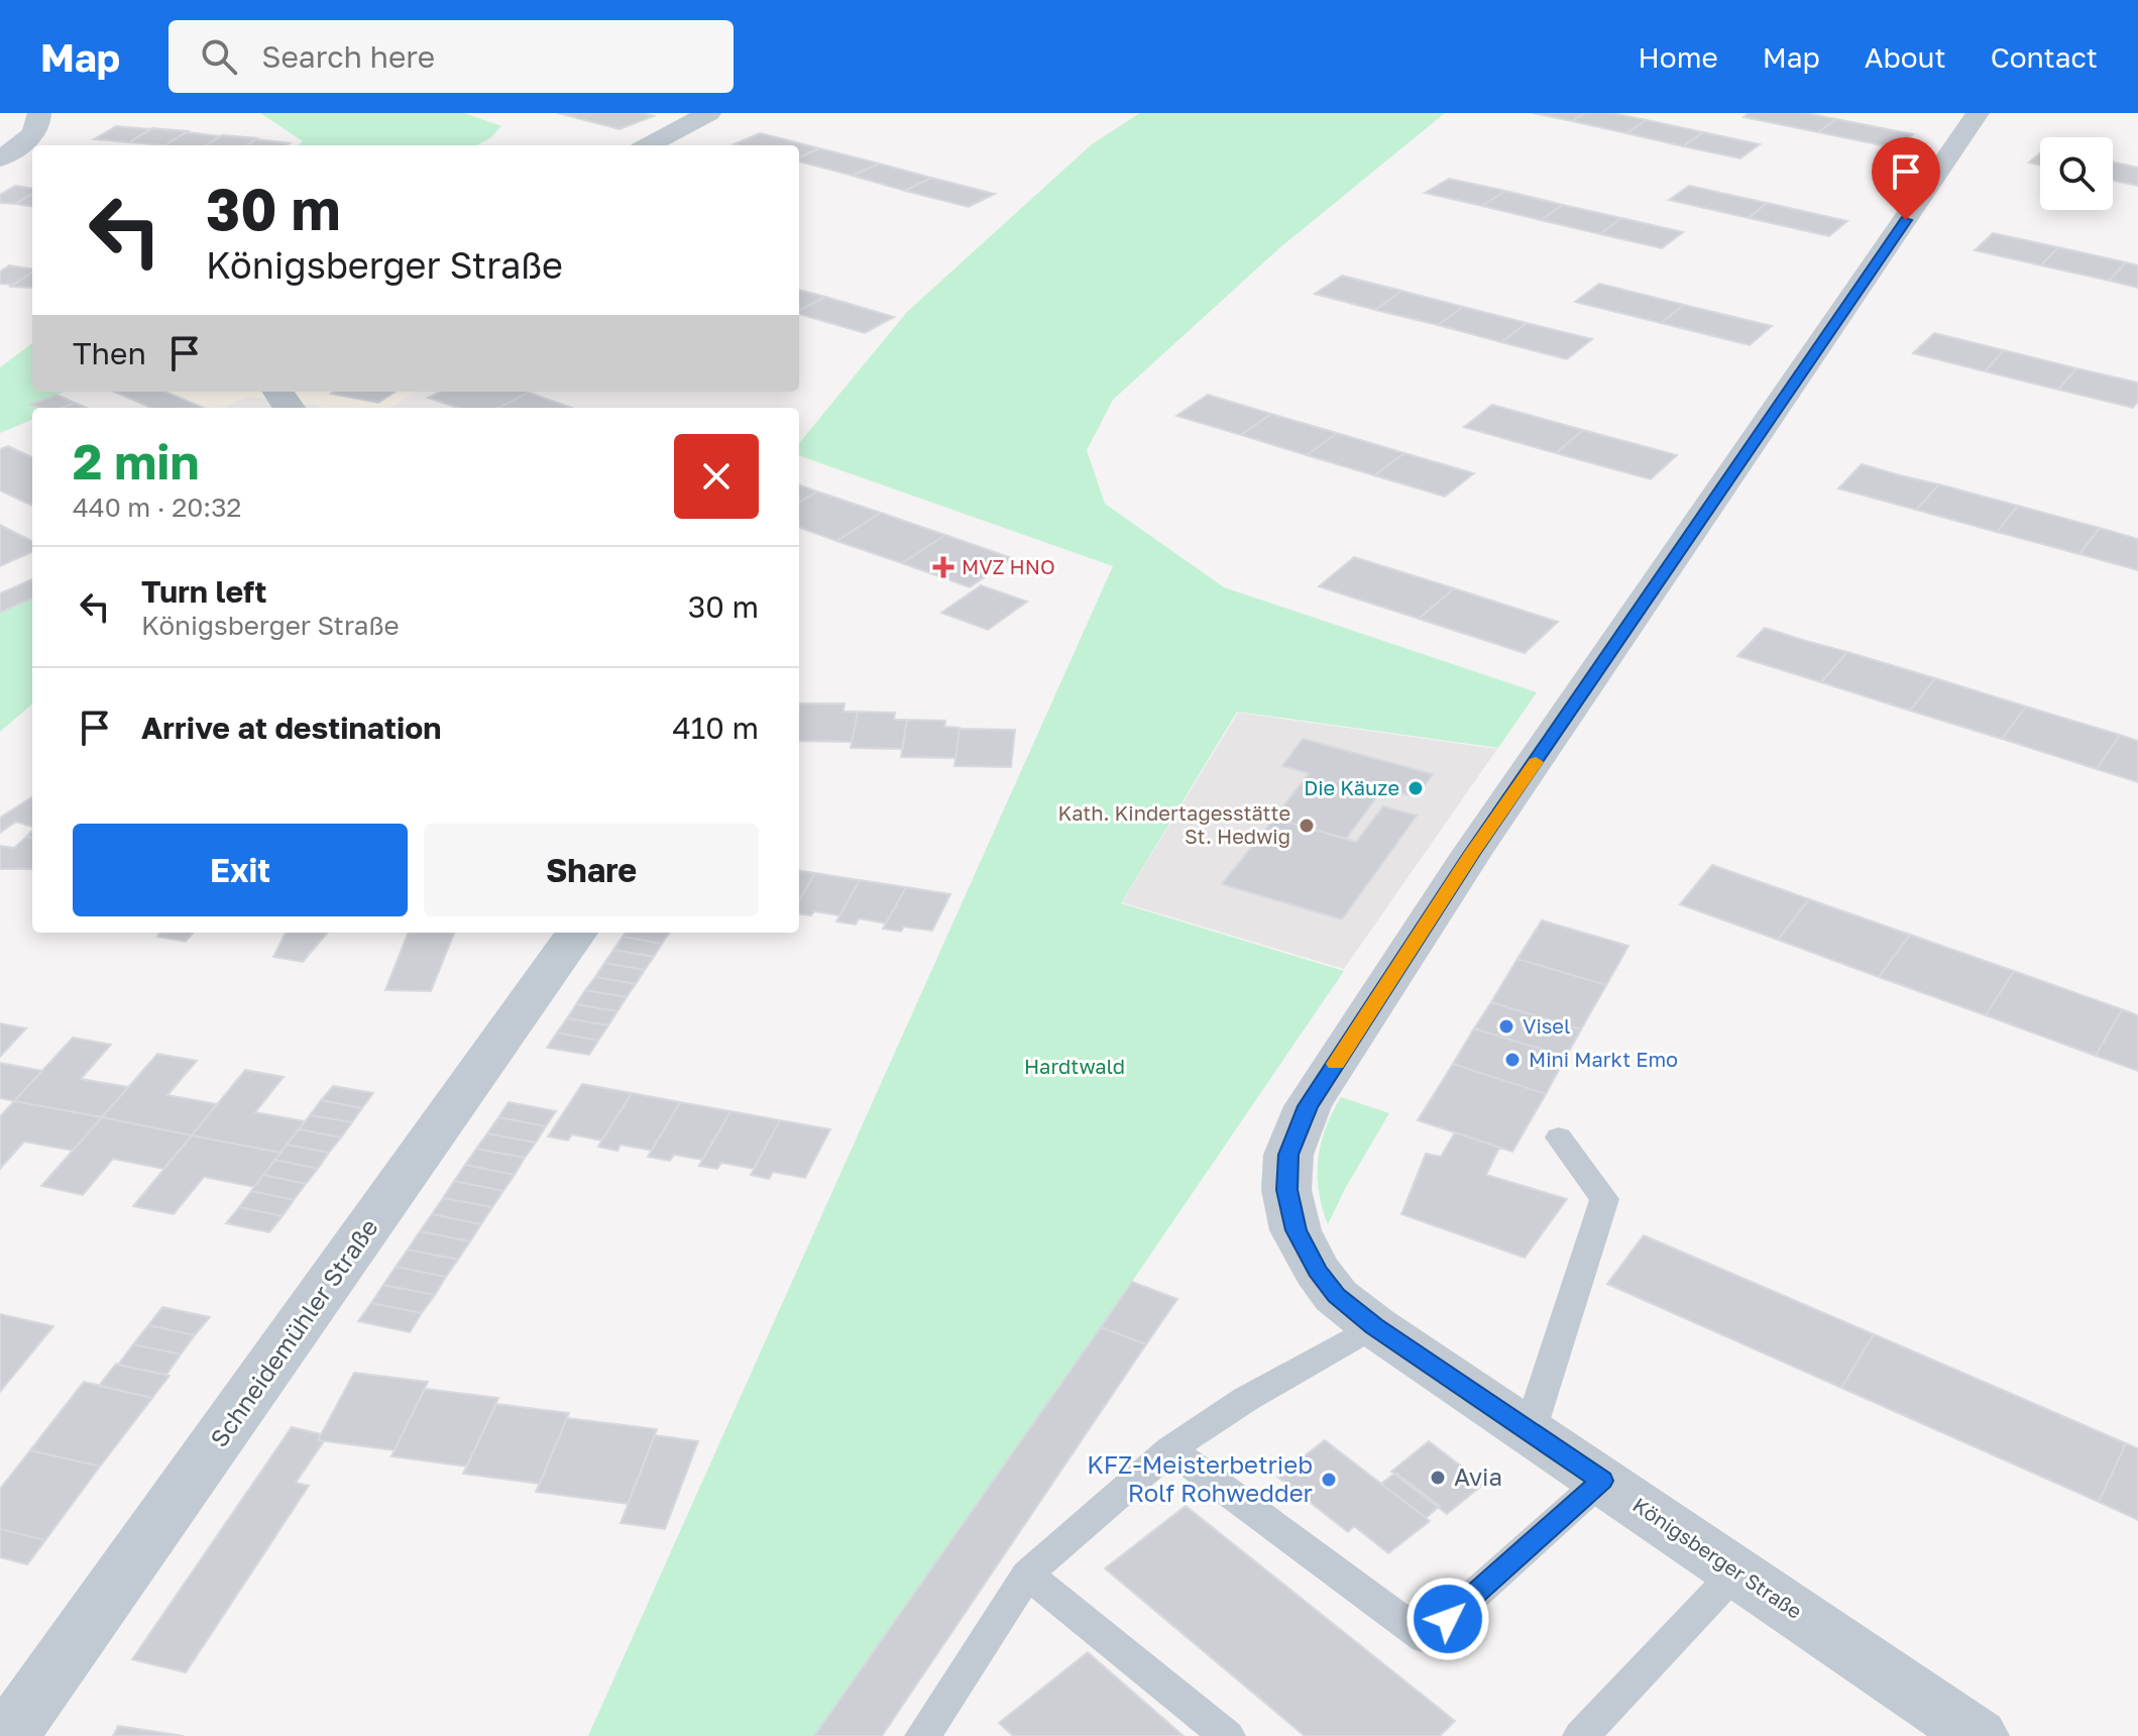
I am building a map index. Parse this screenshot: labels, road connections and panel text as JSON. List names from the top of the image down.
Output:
{
  "streets": {
    "street": ["Schneidemühler Straße", "Königsberger Straße"]
  },
  "parks": ["Hardtwald"],
  "places": {
    "health": ["MVZ HNO"],
    "other": [
      "Die Käuze",
      "Kath. Kindertagesstätte St. Hedwig",
      "Visel",
      "Mini Markt Emo",
      "Avia",
      "KFZ-Meisterbetrieb Rolf Rohwedder"
    ]
  },
  "page": {
    "header": "Map",
    "search": "Search here",
    "nav": [
      "Home",
      "Map",
      "About",
      "Contact"
    ],
    "turn": ["30 m", "Königsberger Straße"],
    "then": "Then",
    "heading": ["2 min", "440 m · 20:32"],
    "list": [
      {
        "name": "Turn left",
        "note": "Königsberger Straße",
        "value": "30 m"
      },
      {
        "name": "Arrive at destination",
        "value": "410 m"
      }
    ],
    "buttons": ["Exit", "Share"]
  }
}
